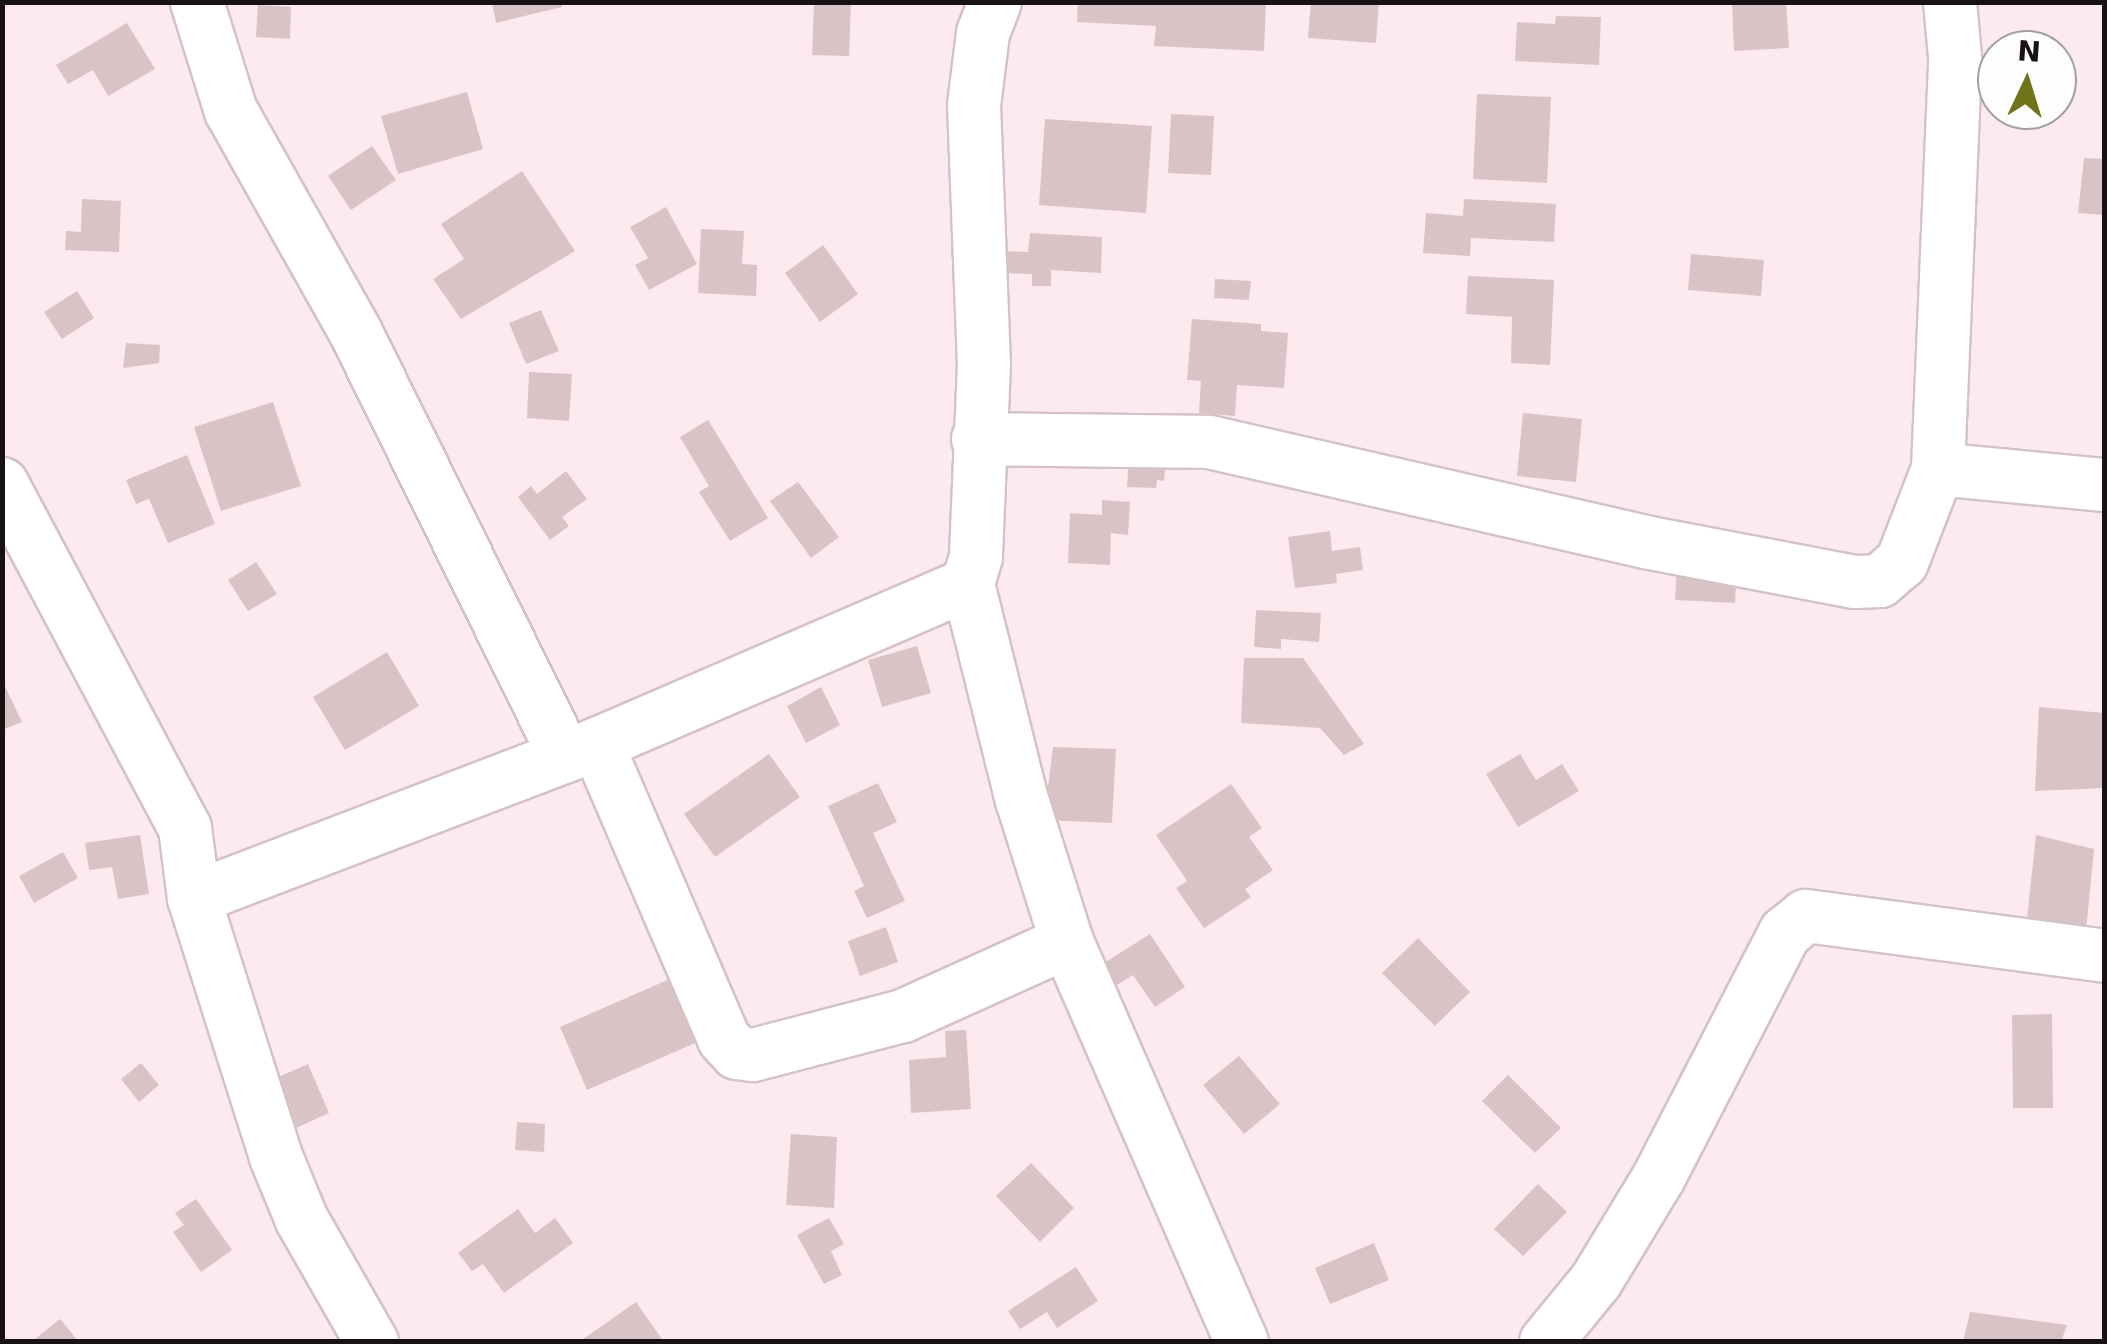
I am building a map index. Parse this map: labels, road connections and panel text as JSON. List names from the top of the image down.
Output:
{
  "north": "top"
}
